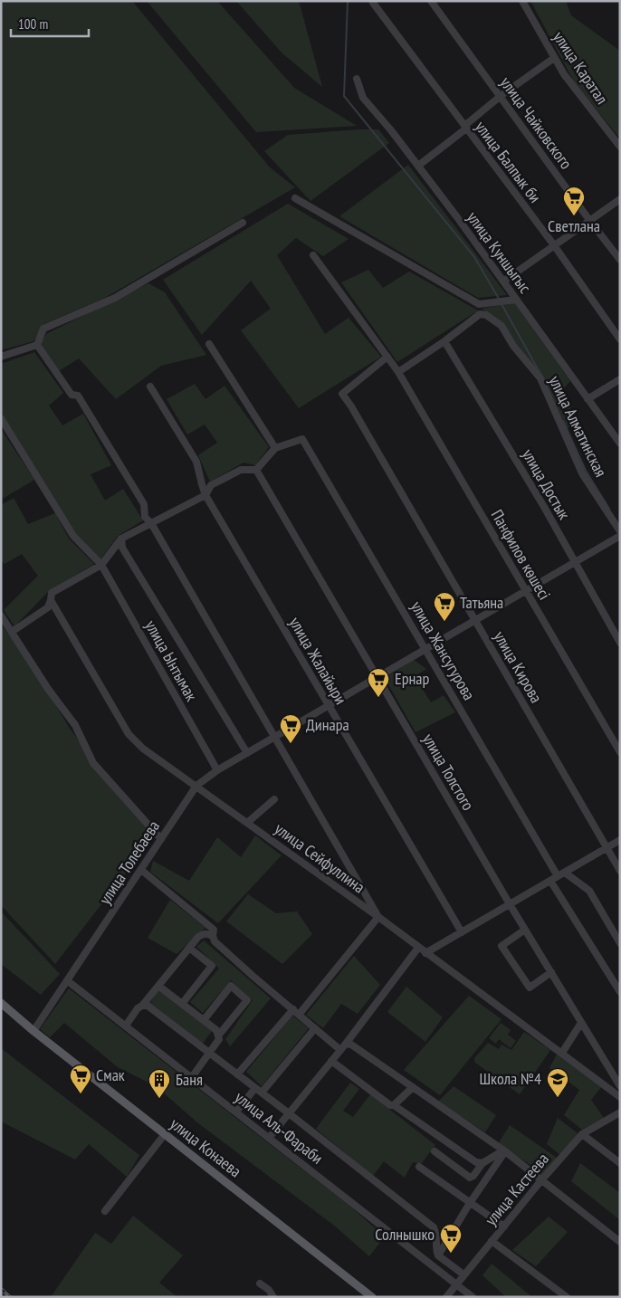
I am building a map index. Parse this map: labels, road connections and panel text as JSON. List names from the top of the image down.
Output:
{
  "streets": {
    "main road": ["улица Конаева"],
    "street": [
      "улица Каратал",
      "улица Чайковского",
      "улица Балпык би",
      "улица Куншыгыс",
      "улица Алматинская",
      "улица Достык",
      "Панфилов көшесі",
      "улица Жансугурова",
      "улица Ынтымак",
      "улица Жалайыри",
      "улица Кирова",
      "улица Толстого",
      "улица Сейфуллина",
      "улица Толебаева",
      "улица Аль-Фараби",
      "улица Кастеева"
    ]
  },
  "crossings": [
    ["улица Алматинская", "улица Достык"],
    ["улица Достык", "улица Толебаева"],
    ["Панфилов көшесі", "улица Кирова"],
    ["Панфилов көшесі", "улица Толебаева"],
    ["улица Жансугурова", "улица Толебаева"],
    ["улица Ынтымак", "улица Толебаева"],
    ["улица Жалайыри", "улица Толебаева"],
    ["улица Кирова", "улица Толебаева"],
    ["улица Толстого", "улица Толебаева"],
    ["улица Сейфуллина", "улица Толебаева"],
    ["улица Толебаева", "улица Аль-Фараби"],
    ["улица Толебаева", "улица Конаева"],
    ["улица Аль-Фараби", "улица Кастеева"]
  ],
  "places": {
    "supermarket": [
      "Светлана",
      "Татьяна",
      "Ернар",
      "Динара",
      "Смак",
      "Солнышко"
    ],
    "school or university": ["Школа №4"],
    "building": ["Баня"]
  },
  "scale_bar": "100 m"
}
